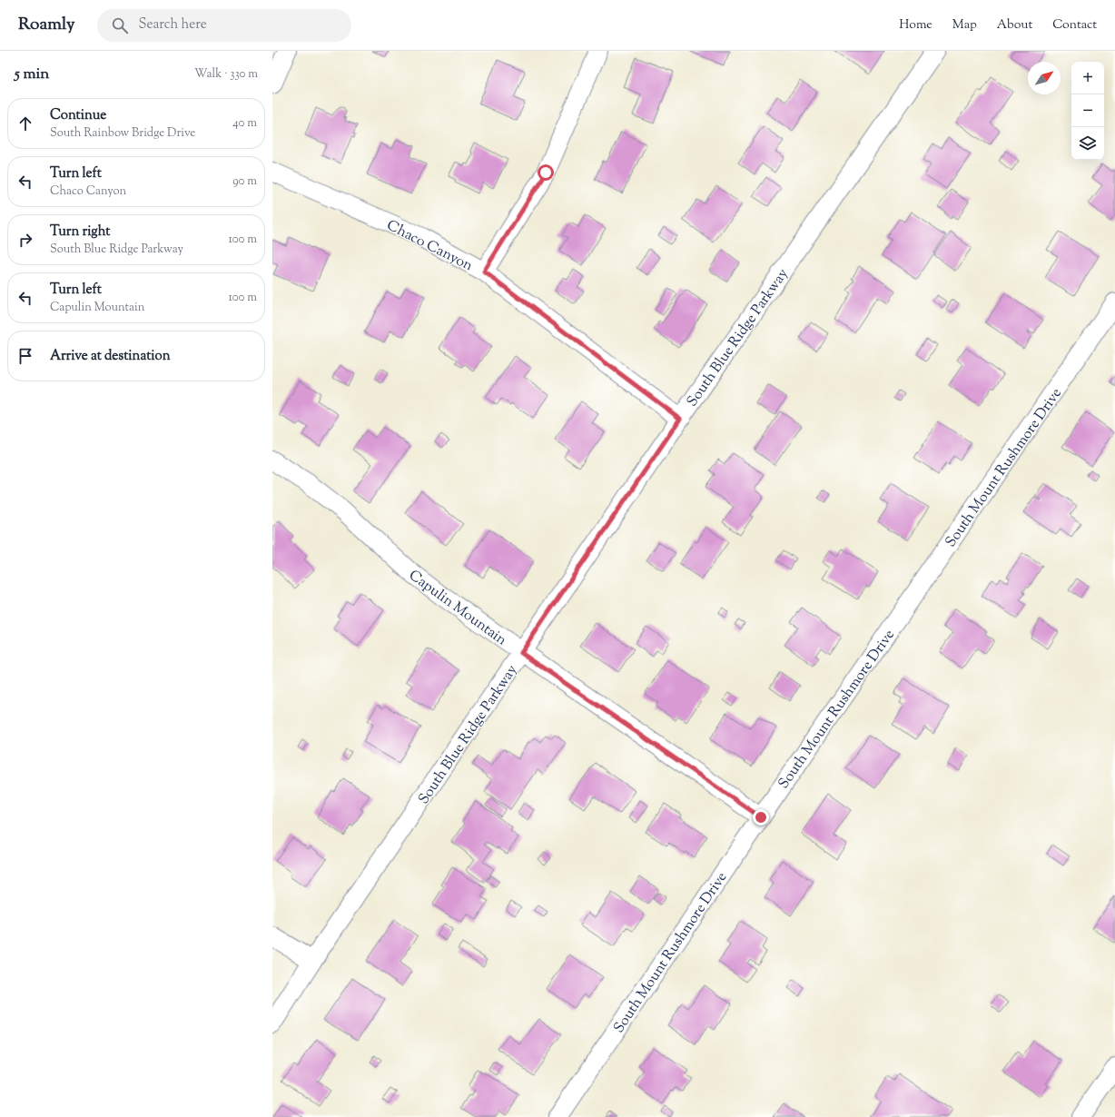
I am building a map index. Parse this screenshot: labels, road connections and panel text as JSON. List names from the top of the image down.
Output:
{
  "streets": {
    "street": [
      "Chaco Canyon",
      "South Blue Ridge Parkway",
      "South Mount Rushmore Drive",
      "Capulin Mountain"
    ]
  },
  "crossings": [
    ["Chaco Canyon", "South Blue Ridge Parkway"],
    ["South Blue Ridge Parkway", "Capulin Mountain"],
    ["South Mount Rushmore Drive", "Capulin Mountain"]
  ],
  "north": "top right",
  "page": {
    "header": "Roamly",
    "search": "Search here",
    "nav": [
      "Home",
      "Map",
      "About",
      "Contact"
    ],
    "heading": ["5 min", "Walk · 330 m"],
    "map_buttons": ["+", "−"],
    "list": [
      ["Continue", "South Rainbow Bridge Drive", "40 m"],
      ["Turn left", "Chaco Canyon", "90 m"],
      ["Turn right", "South Blue Ridge Parkway", "100 m"],
      ["Turn left", "Capulin Mountain", "100 m"],
      "Arrive at destination"
    ]
  }
}
